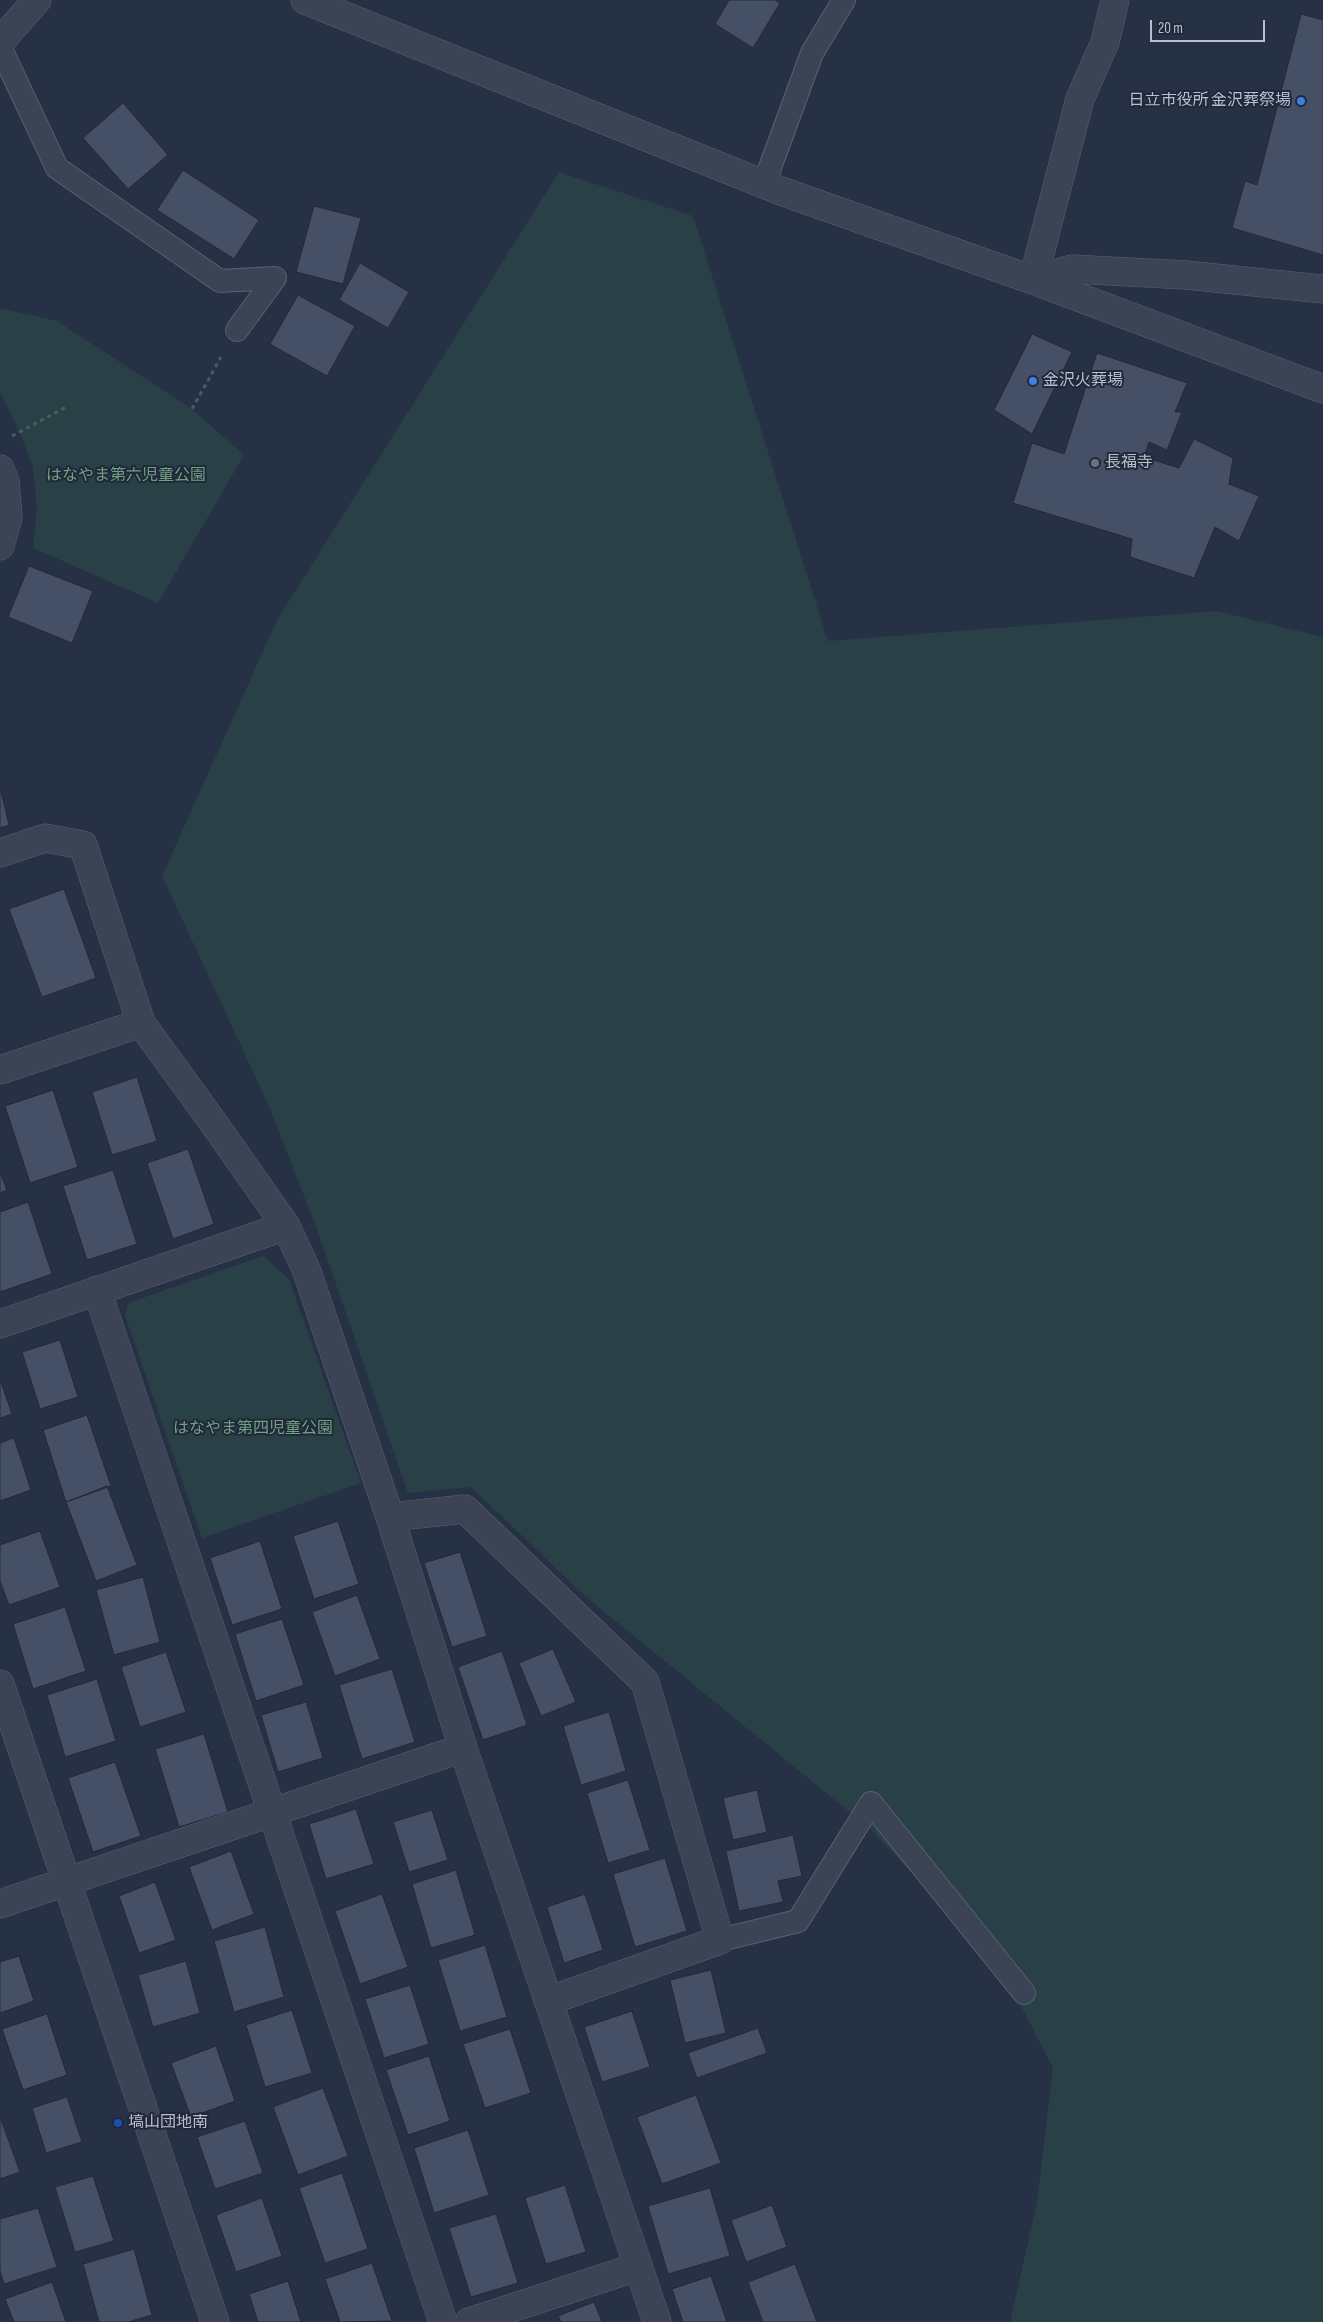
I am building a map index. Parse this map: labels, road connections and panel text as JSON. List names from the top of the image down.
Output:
{
  "parks": ["はなやま第六児童公園", "はなやま第四児童公園"],
  "places": [
    "日立市役所 金沢葬祭場",
    "金沢火葬場",
    "長福寺",
    "塙山団地南"
  ],
  "scale_bar": "20 m"
}
